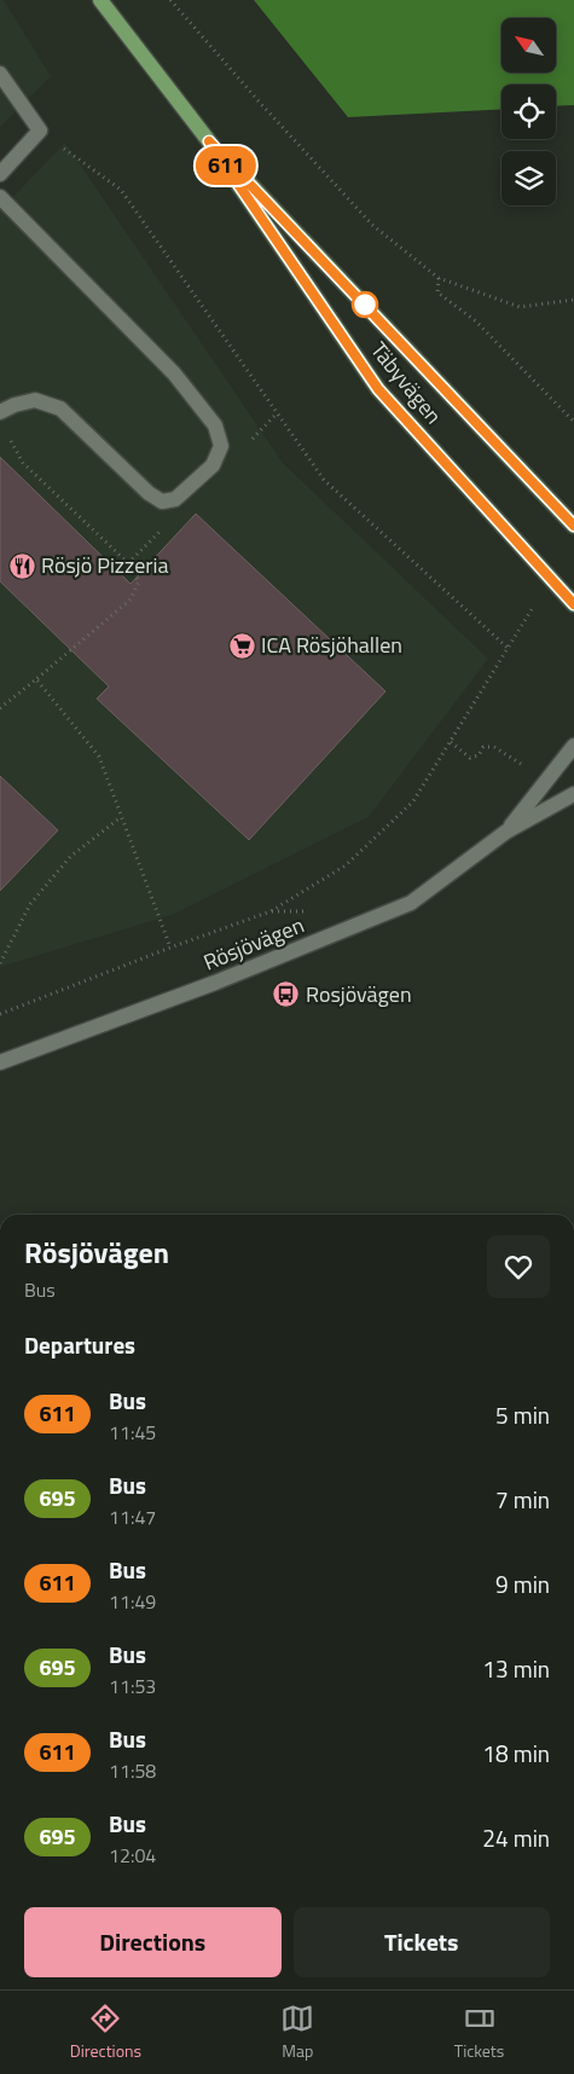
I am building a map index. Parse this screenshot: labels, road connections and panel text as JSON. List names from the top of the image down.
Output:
{
  "streets": {
    "main road": ["Täbyvägen"],
    "street": ["Rösjövägen"]
  },
  "places": {
    "restaurant": ["Rösjö Pizzeria"],
    "supermarket": ["ICA Rösjöhallen"],
    "bus stop": ["Rosjövägen"]
  },
  "lines": ["bus line 611"],
  "north": "top left",
  "page": {
    "on_map": "611",
    "heading": [
      ["Rösjövägen", "Bus"],
      "Departures"
    ],
    "list": [
      {
        "mark": "611",
        "name": "Bus",
        "note": "11:45",
        "value": "5 min"
      },
      {
        "mark": "695",
        "name": "Bus",
        "note": "11:47",
        "value": "7 min"
      },
      {
        "mark": "611",
        "name": "Bus",
        "note": "11:49",
        "value": "9 min"
      },
      {
        "mark": "695",
        "name": "Bus",
        "note": "11:53",
        "value": "13 min"
      },
      {
        "mark": "611",
        "name": "Bus",
        "note": "11:58",
        "value": "18 min"
      },
      {
        "mark": "695",
        "name": "Bus",
        "note": "12:04",
        "value": "24 min"
      }
    ],
    "buttons": ["Directions", "Tickets"],
    "tabs": ["Directions", "Map", "Tickets"]
  }
}
